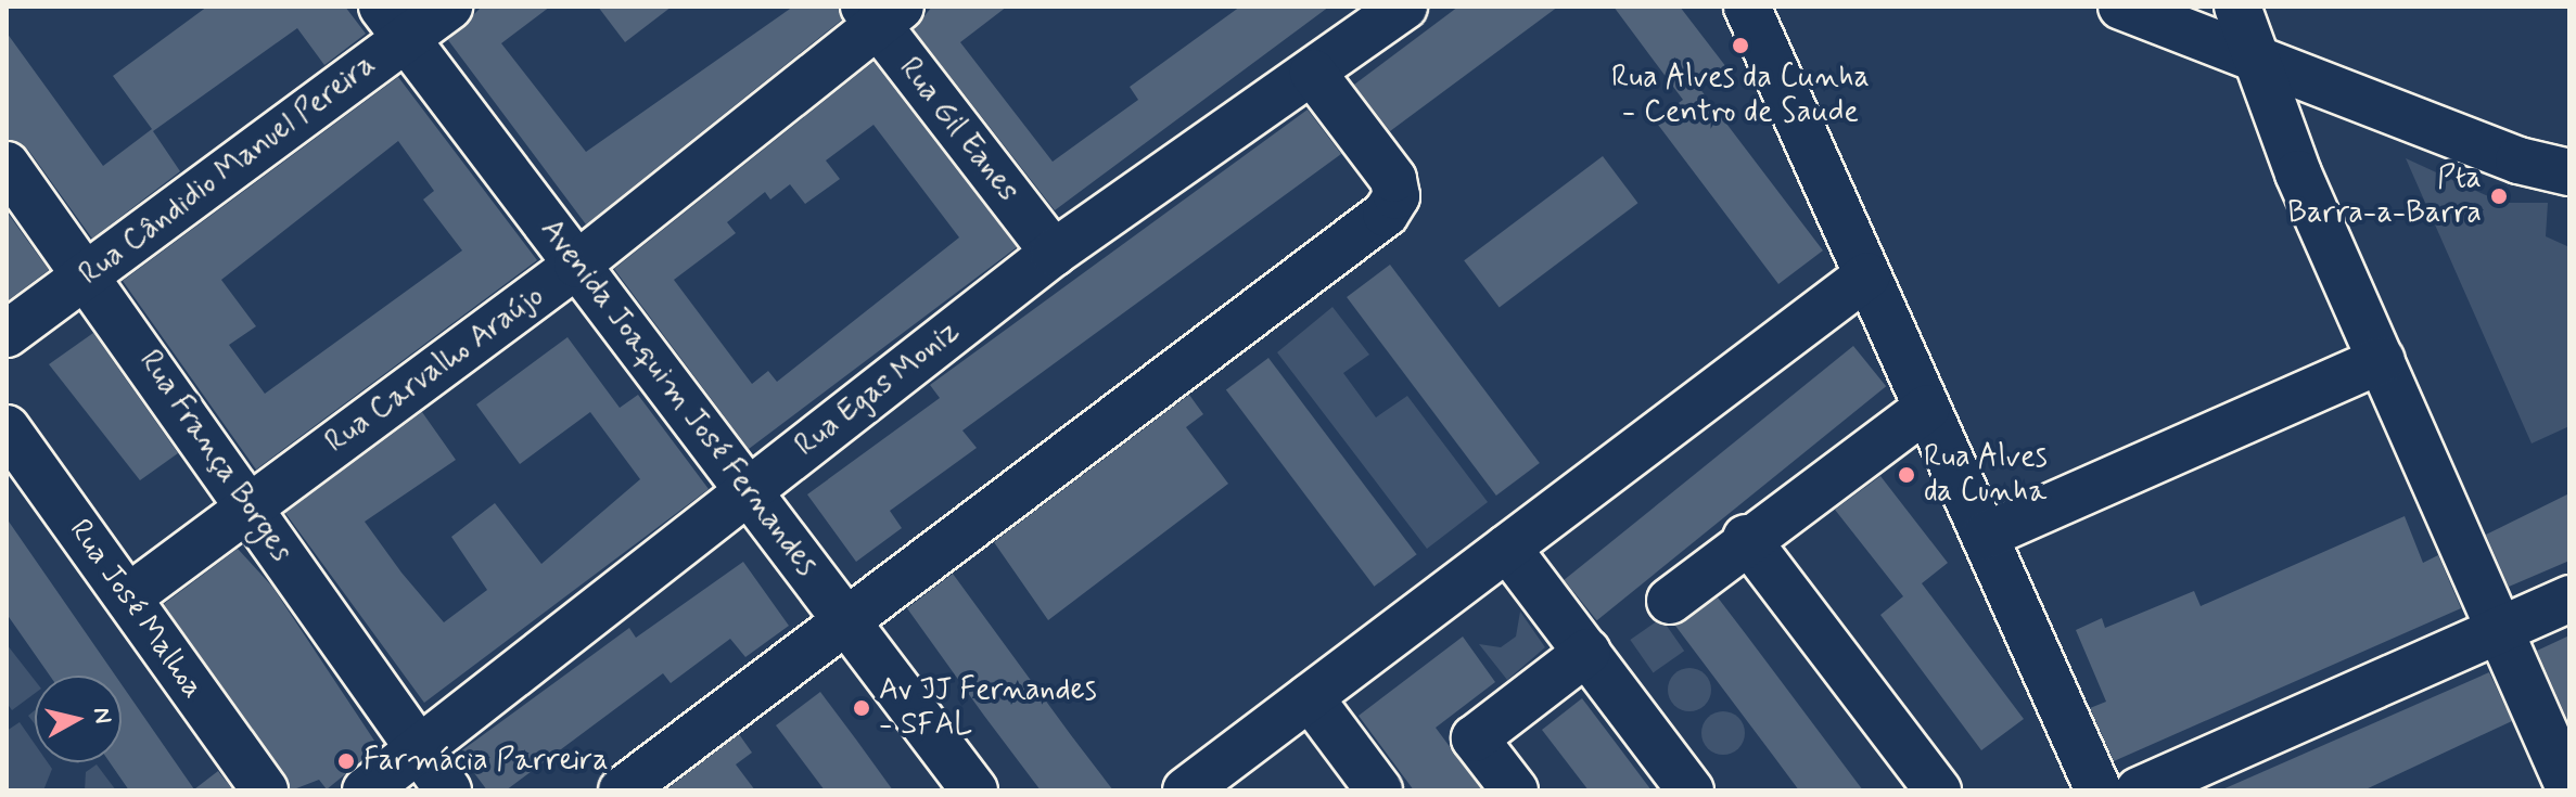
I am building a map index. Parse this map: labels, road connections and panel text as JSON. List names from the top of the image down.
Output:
{
  "streets": {
    "street": [
      "Rua Gil Eanes",
      "Rua Cândidio Manuel Pereira",
      "Rua Carvalho Araújo",
      "Rua Egas Moniz",
      "Avenida Joaquim José Fernandes",
      "Rua França Borges",
      "Rua José Malhoa"
    ]
  },
  "crossings": [
    ["Rua Gil Eanes", "Rua Carvalho Araújo"],
    ["Rua Gil Eanes", "Rua Egas Moniz"],
    ["Rua Cândidio Manuel Pereira", "Avenida Joaquim José Fernandes"],
    ["Rua Cândidio Manuel Pereira", "Rua França Borges"],
    ["Rua Carvalho Araújo", "Avenida Joaquim José Fernandes"],
    ["Rua Carvalho Araújo", "Rua França Borges"],
    ["Rua Carvalho Araújo", "Rua José Malhoa"],
    ["Rua Egas Moniz", "Avenida Joaquim José Fernandes"],
    ["Rua Egas Moniz", "Rua França Borges"]
  ],
  "places": [
    "Rua Alves da Cunha - Centro de Saude",
    "Pta Barra-a-Barra",
    "Rua Alves da Cunha",
    "Av JJ Fernandes - SFAL",
    "Farmácia Parreira"
  ],
  "north": "right"
}
